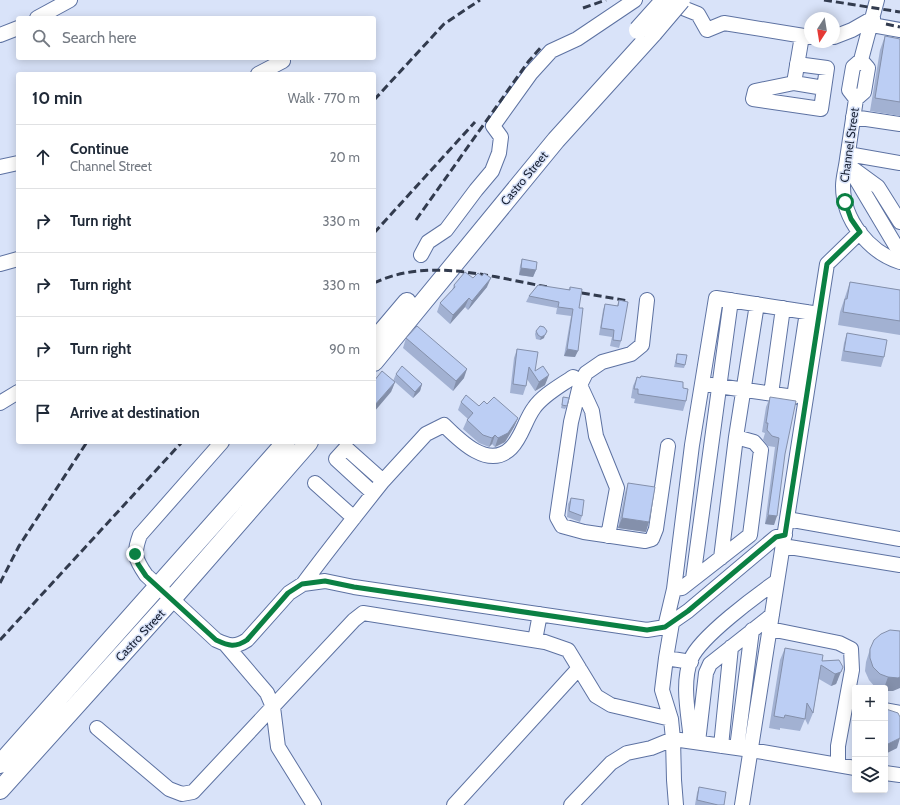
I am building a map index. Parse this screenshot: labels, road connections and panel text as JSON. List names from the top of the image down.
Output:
{
  "streets": {
    "main road": ["Castro Street"],
    "street": ["Channel Street"]
  },
  "north": "bottom",
  "page": {
    "search": "Search here",
    "heading": ["10 min", "Walk · 770 m"],
    "list": [
      ["Continue", "Channel Street", "20 m"],
      ["Turn right", "330 m"],
      ["Turn right", "330 m"],
      ["Turn right", "90 m"],
      "Arrive at destination"
    ],
    "map_buttons": ["+", "−"]
  }
}
